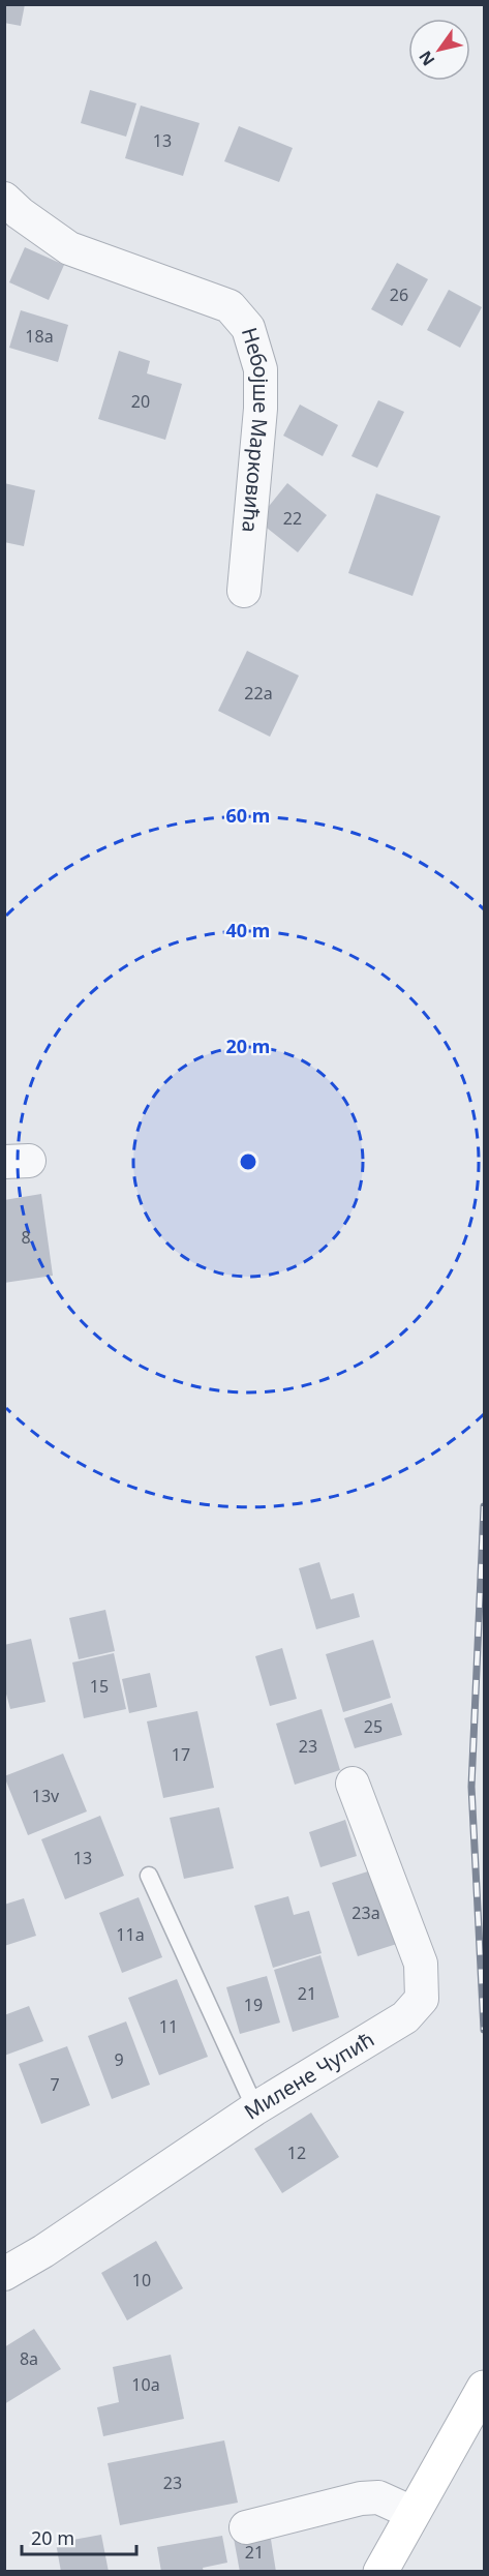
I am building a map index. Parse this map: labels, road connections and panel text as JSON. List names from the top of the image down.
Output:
{
  "streets": {
    "street": ["Небојше Марковића", "Милене Чупић"]
  },
  "house_numbers": [
    "13",
    "26",
    "18a",
    "20",
    "22",
    "22a",
    "8",
    "15",
    "25",
    "23",
    "17",
    "13v",
    "13",
    "23a",
    "11a",
    "21",
    "19",
    "11",
    "9",
    "7",
    "12",
    "10",
    "8a",
    "10a",
    "23",
    "21"
  ],
  "scale_bar": "20 m",
  "north": "bottom left",
  "rings": ["60 m", "40 m", "20 m"]
}
